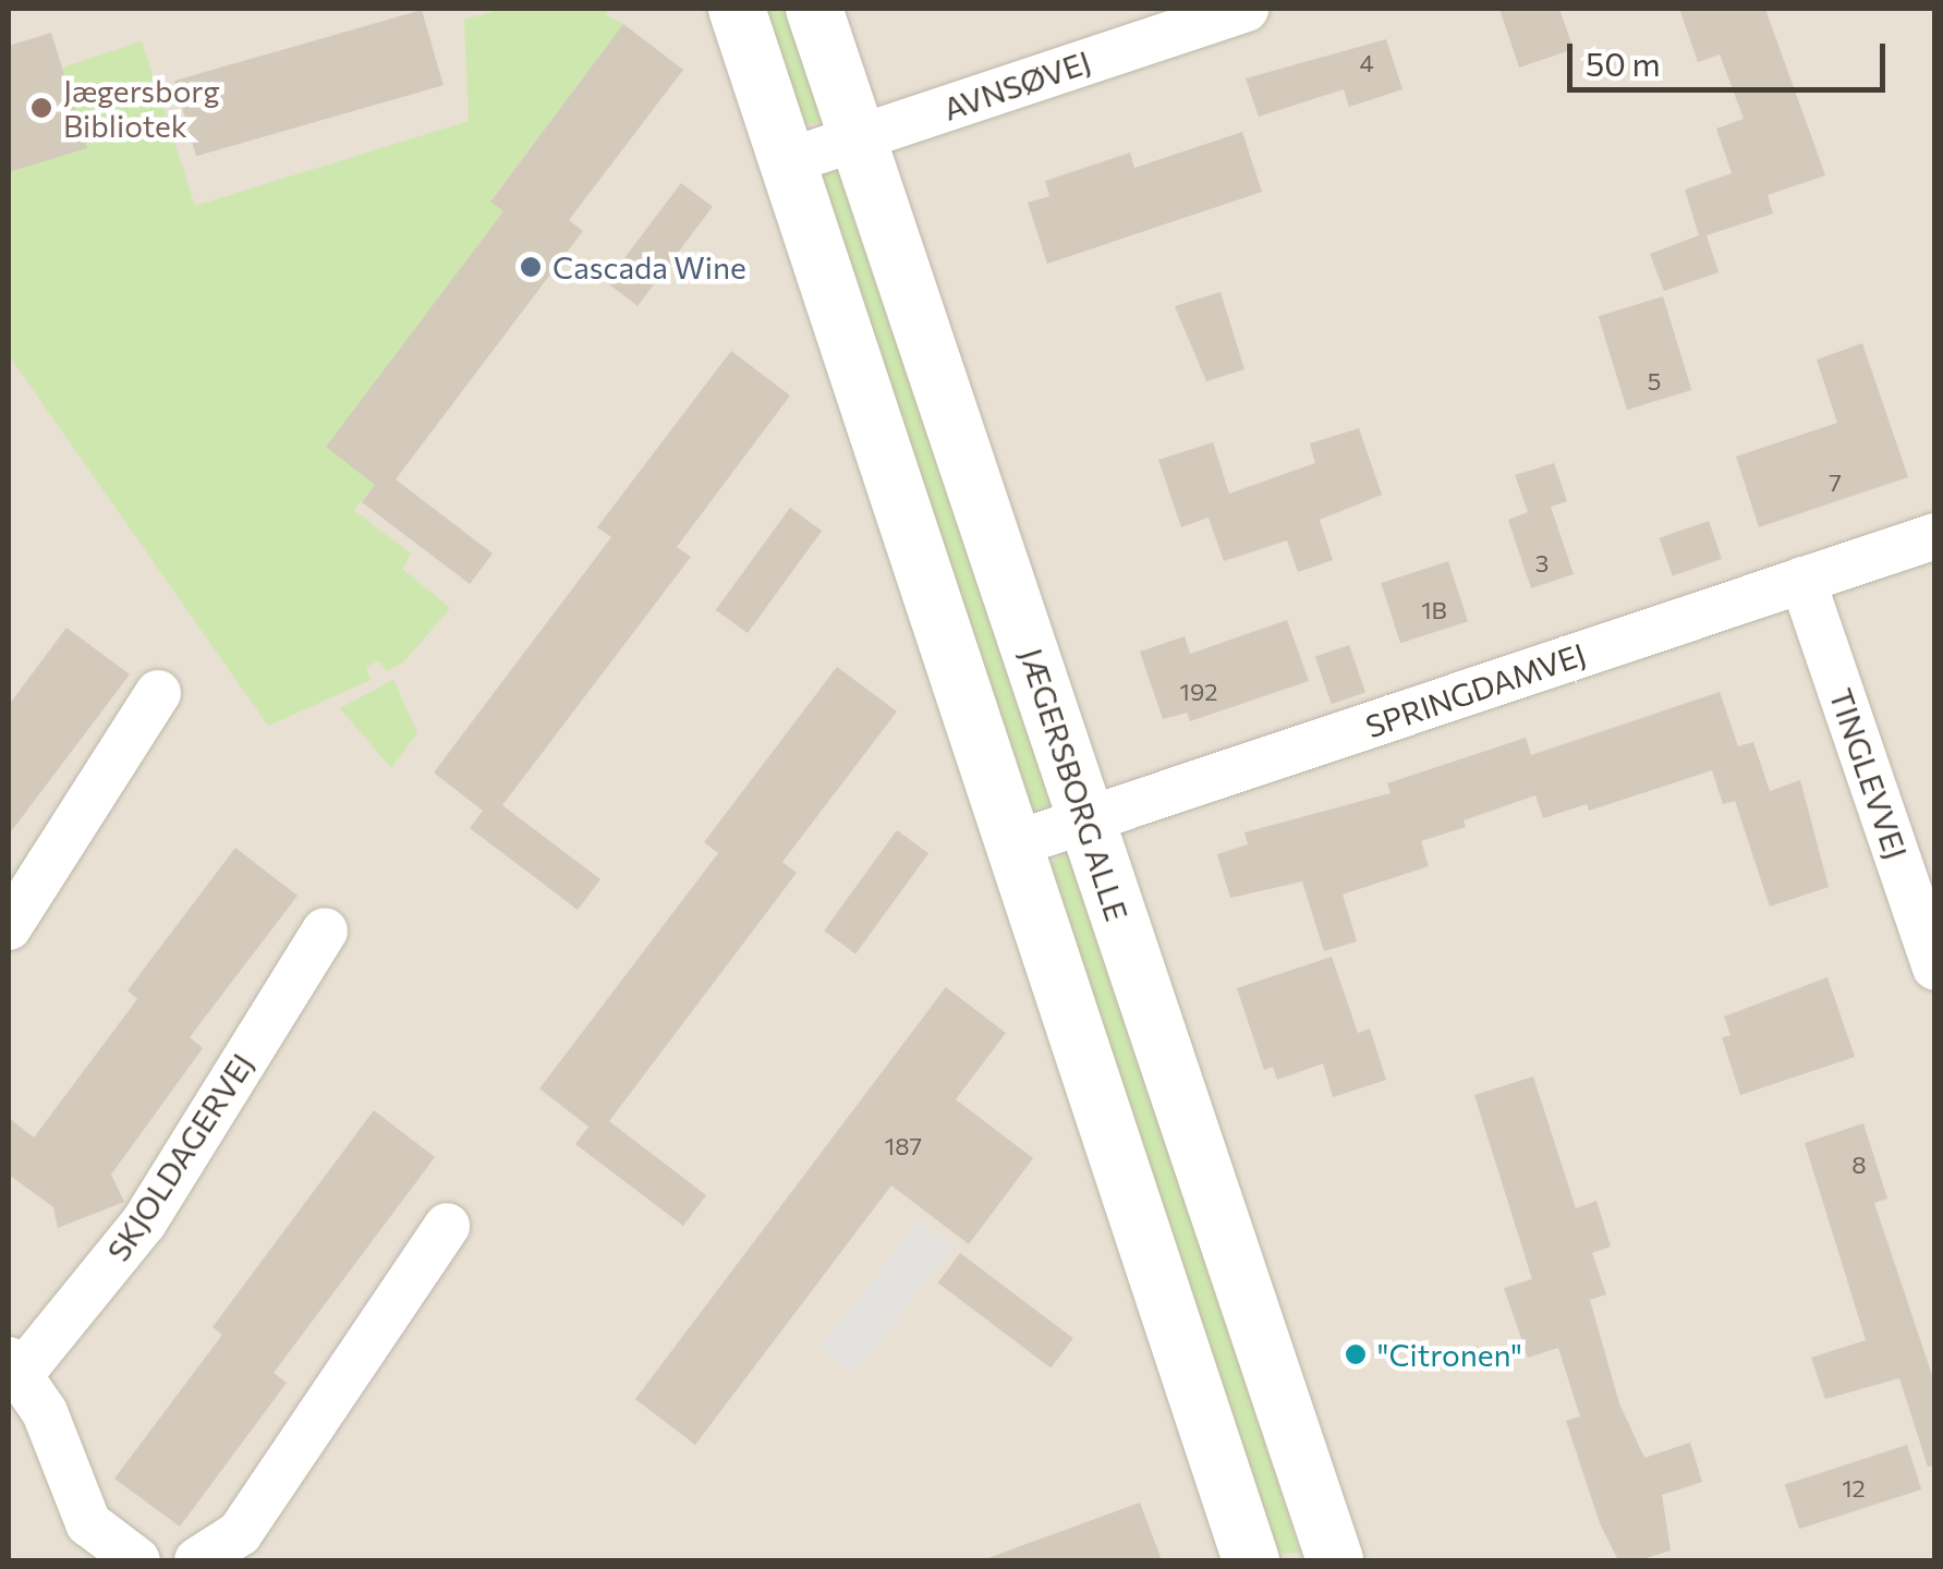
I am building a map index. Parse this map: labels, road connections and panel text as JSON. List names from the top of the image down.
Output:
{
  "streets": {
    "street": [
      "AVNSØVEJ",
      "SPRINGDAMVEJ",
      "TINGLEVVEJ",
      "JÆGERSBORG ALLE",
      "SKJOLDAGERVEJ"
    ]
  },
  "crossings": [
    ["AVNSØVEJ", "JÆGERSBORG ALLE"],
    ["SPRINGDAMVEJ", "TINGLEVVEJ"],
    ["SPRINGDAMVEJ", "JÆGERSBORG ALLE"]
  ],
  "places": ["Jægersborg Bibliotek", "Cascada Wine", "\"Citronen\""],
  "house_numbers": [
    "4",
    "5",
    "7",
    "3",
    "1B",
    "192",
    "187",
    "8",
    "12"
  ],
  "scale_bar": "50 m"
}
